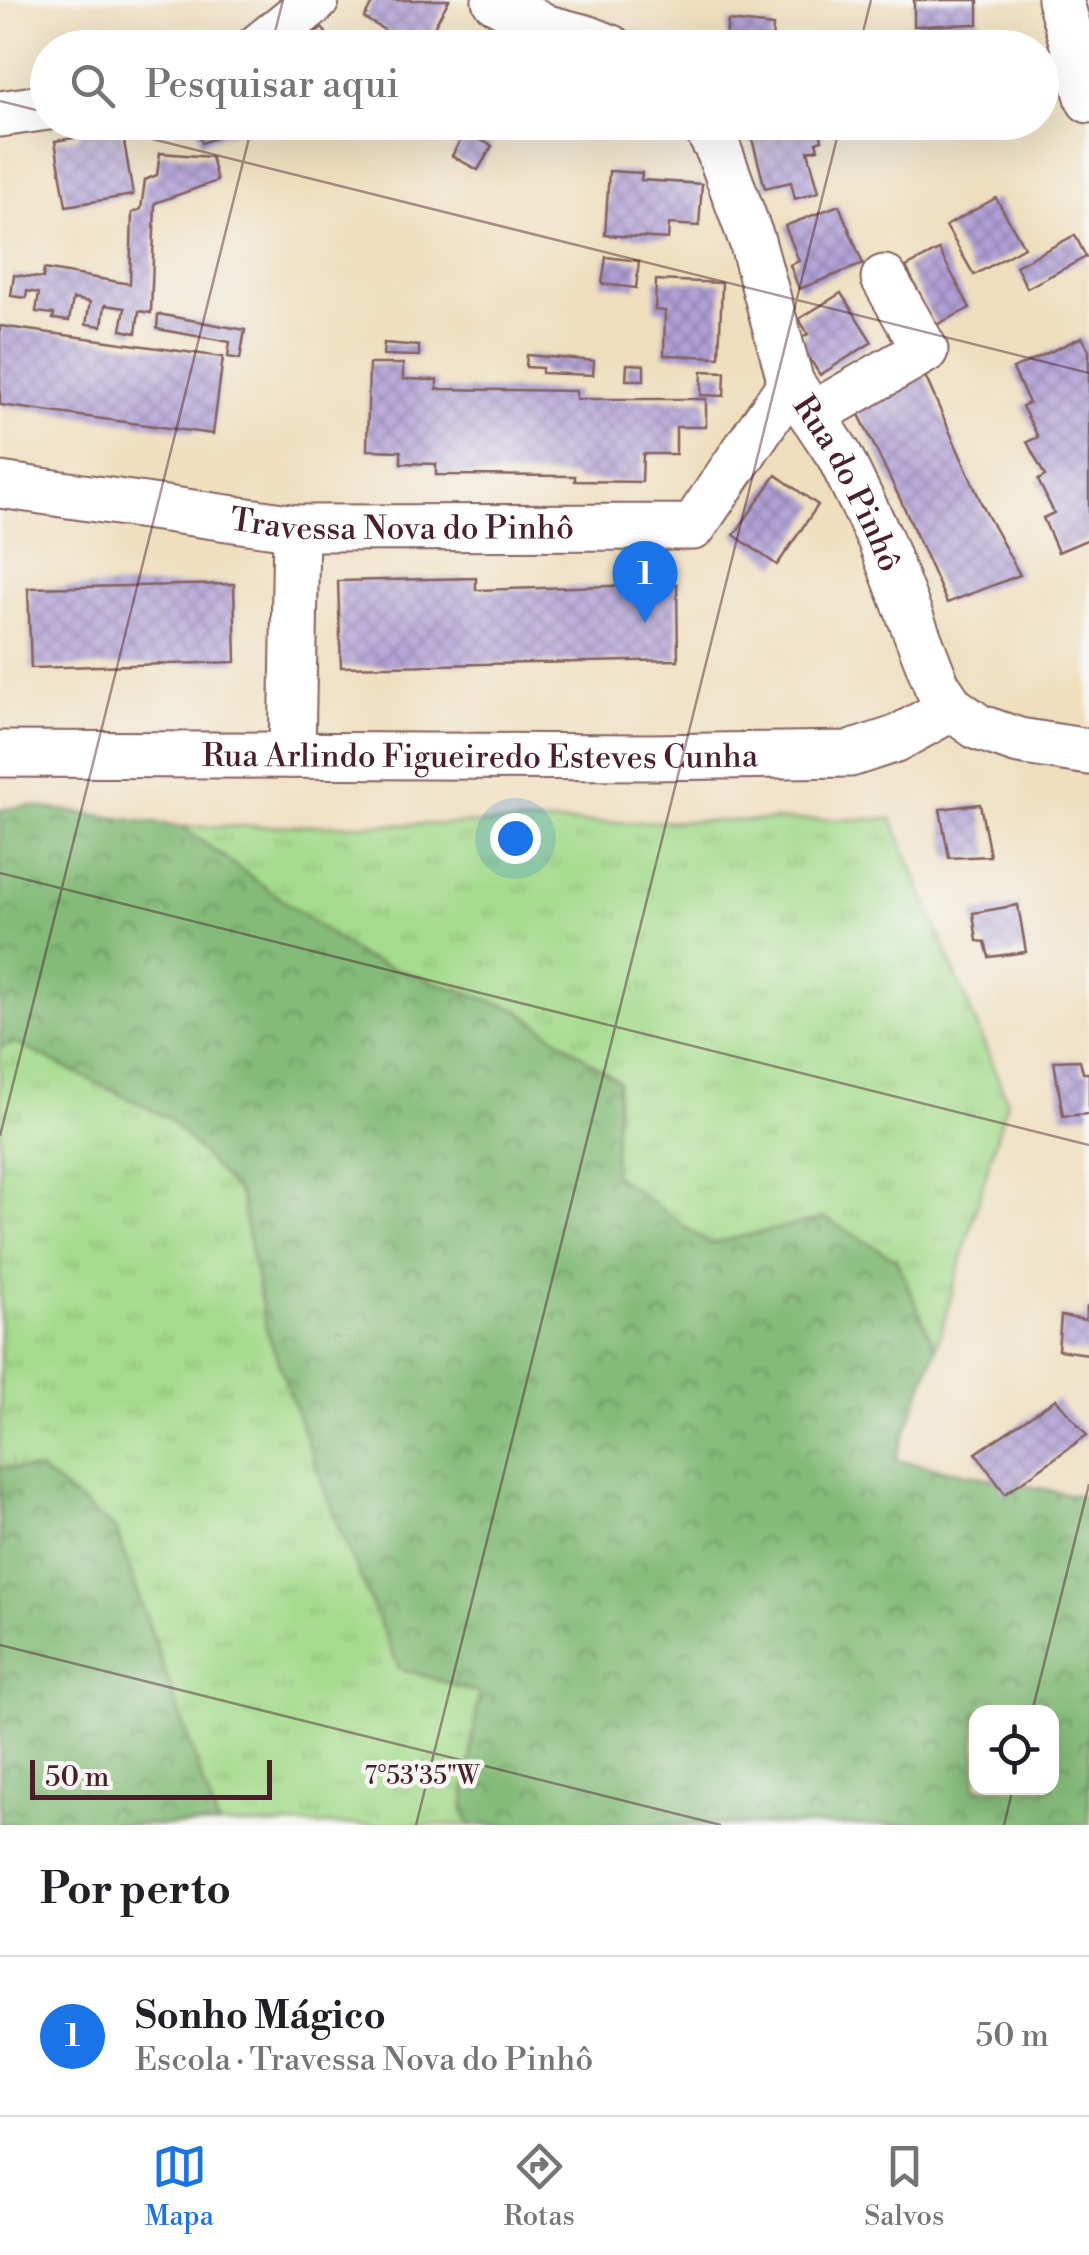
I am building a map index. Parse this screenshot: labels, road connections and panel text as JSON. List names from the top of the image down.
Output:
{
  "streets": {
    "street": ["Rua do Pinhô", "Travessa Nova do Pinhô", "Rua Arlindo Figueiredo Esteves Cunha"]
  },
  "crossings": [
    ["Rua do Pinhô", "Travessa Nova do Pinhô"],
    ["Rua do Pinhô", "Rua Arlindo Figueiredo Esteves Cunha"]
  ],
  "scale_bar": "50 m",
  "page": {
    "search": "Pesquisar aqui",
    "pins": "1",
    "scale": "50 m",
    "heading": "Por perto",
    "list": [
      {
        "mark": "1",
        "name": "Sonho Mágico",
        "note": "Escola · Travessa Nova do Pinhô",
        "value": "50 m"
      }
    ],
    "nav": ["Mapa", "Rotas", "Salvos"]
  },
  "coordinates": ["7°53'35\"W"]
}
